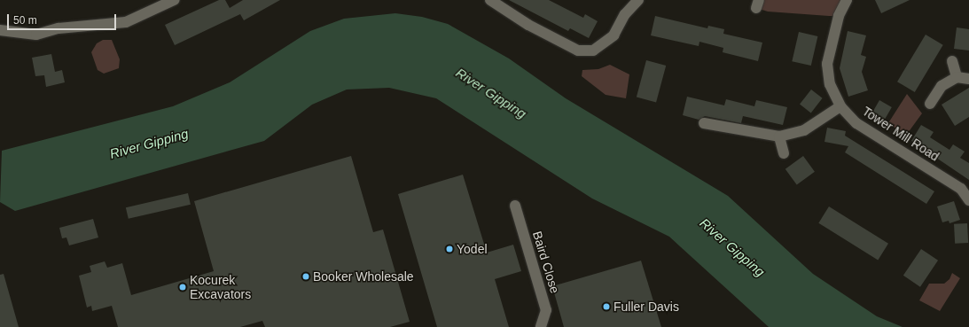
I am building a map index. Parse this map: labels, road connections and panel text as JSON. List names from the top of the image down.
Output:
{
  "streets": {
    "street": ["Tower Mill Road", "Baird Close"]
  },
  "water": ["River Gipping"],
  "places": [
    "Yodel",
    "Booker Wholesale",
    "Kocurek Excavators",
    "Fuller Davis"
  ],
  "scale_bar": "50 m"
}
